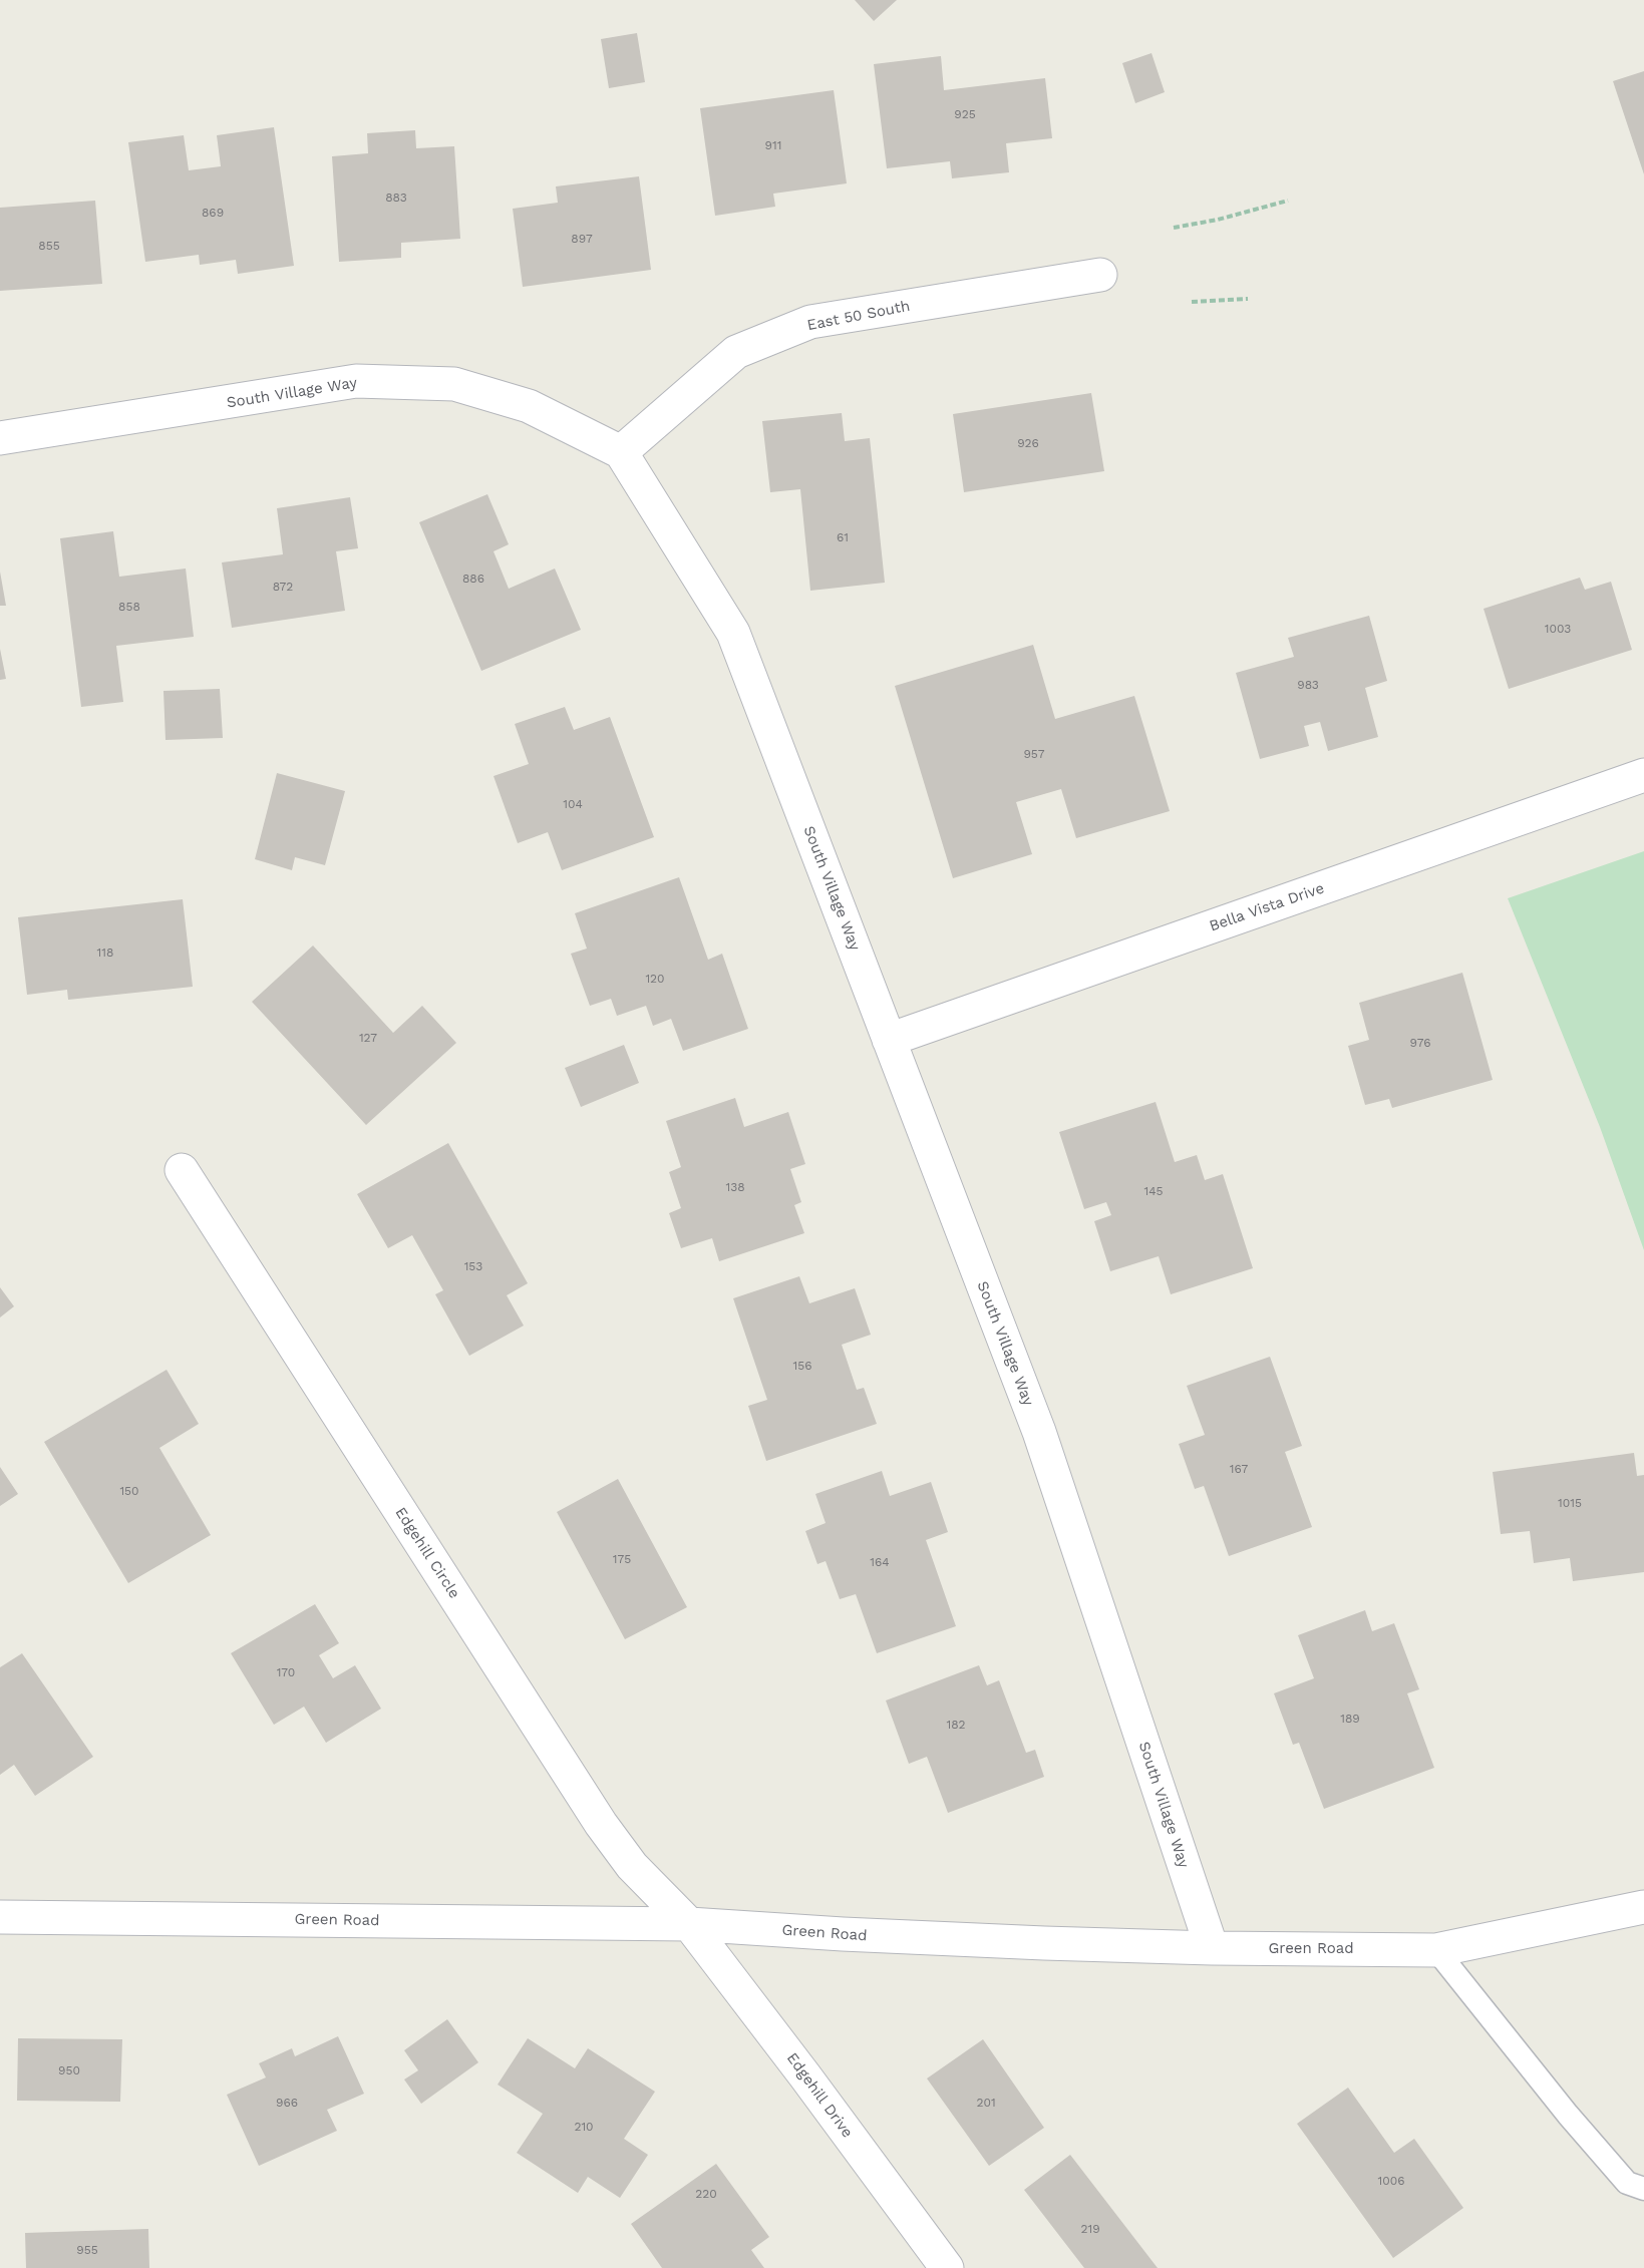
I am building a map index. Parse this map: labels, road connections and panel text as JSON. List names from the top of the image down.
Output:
{
  "streets": {
    "street": [
      "East 50 South",
      "South Village Way",
      "Bella Vista Drive",
      "Edgehill Circle",
      "Green Road",
      "Edgehill Drive"
    ]
  },
  "crossings": [
    ["East 50 South", "South Village Way"],
    ["South Village Way", "Bella Vista Drive"],
    ["South Village Way", "Green Road"],
    ["Edgehill Circle", "Green Road"],
    ["Edgehill Circle", "Edgehill Drive"],
    ["Green Road", "Edgehill Drive"]
  ],
  "house_numbers": [
    "925",
    "911",
    "883",
    "869",
    "897",
    "855",
    "926",
    "61",
    "886",
    "872",
    "858",
    "1003",
    "983",
    "957",
    "104",
    "118",
    "120",
    "127",
    "976",
    "138",
    "145",
    "153",
    "156",
    "167",
    "150",
    "1015",
    "175",
    "164",
    "170",
    "189",
    "182",
    "950",
    "966",
    "201",
    "210",
    "1006",
    "220",
    "219",
    "955"
  ]
}
